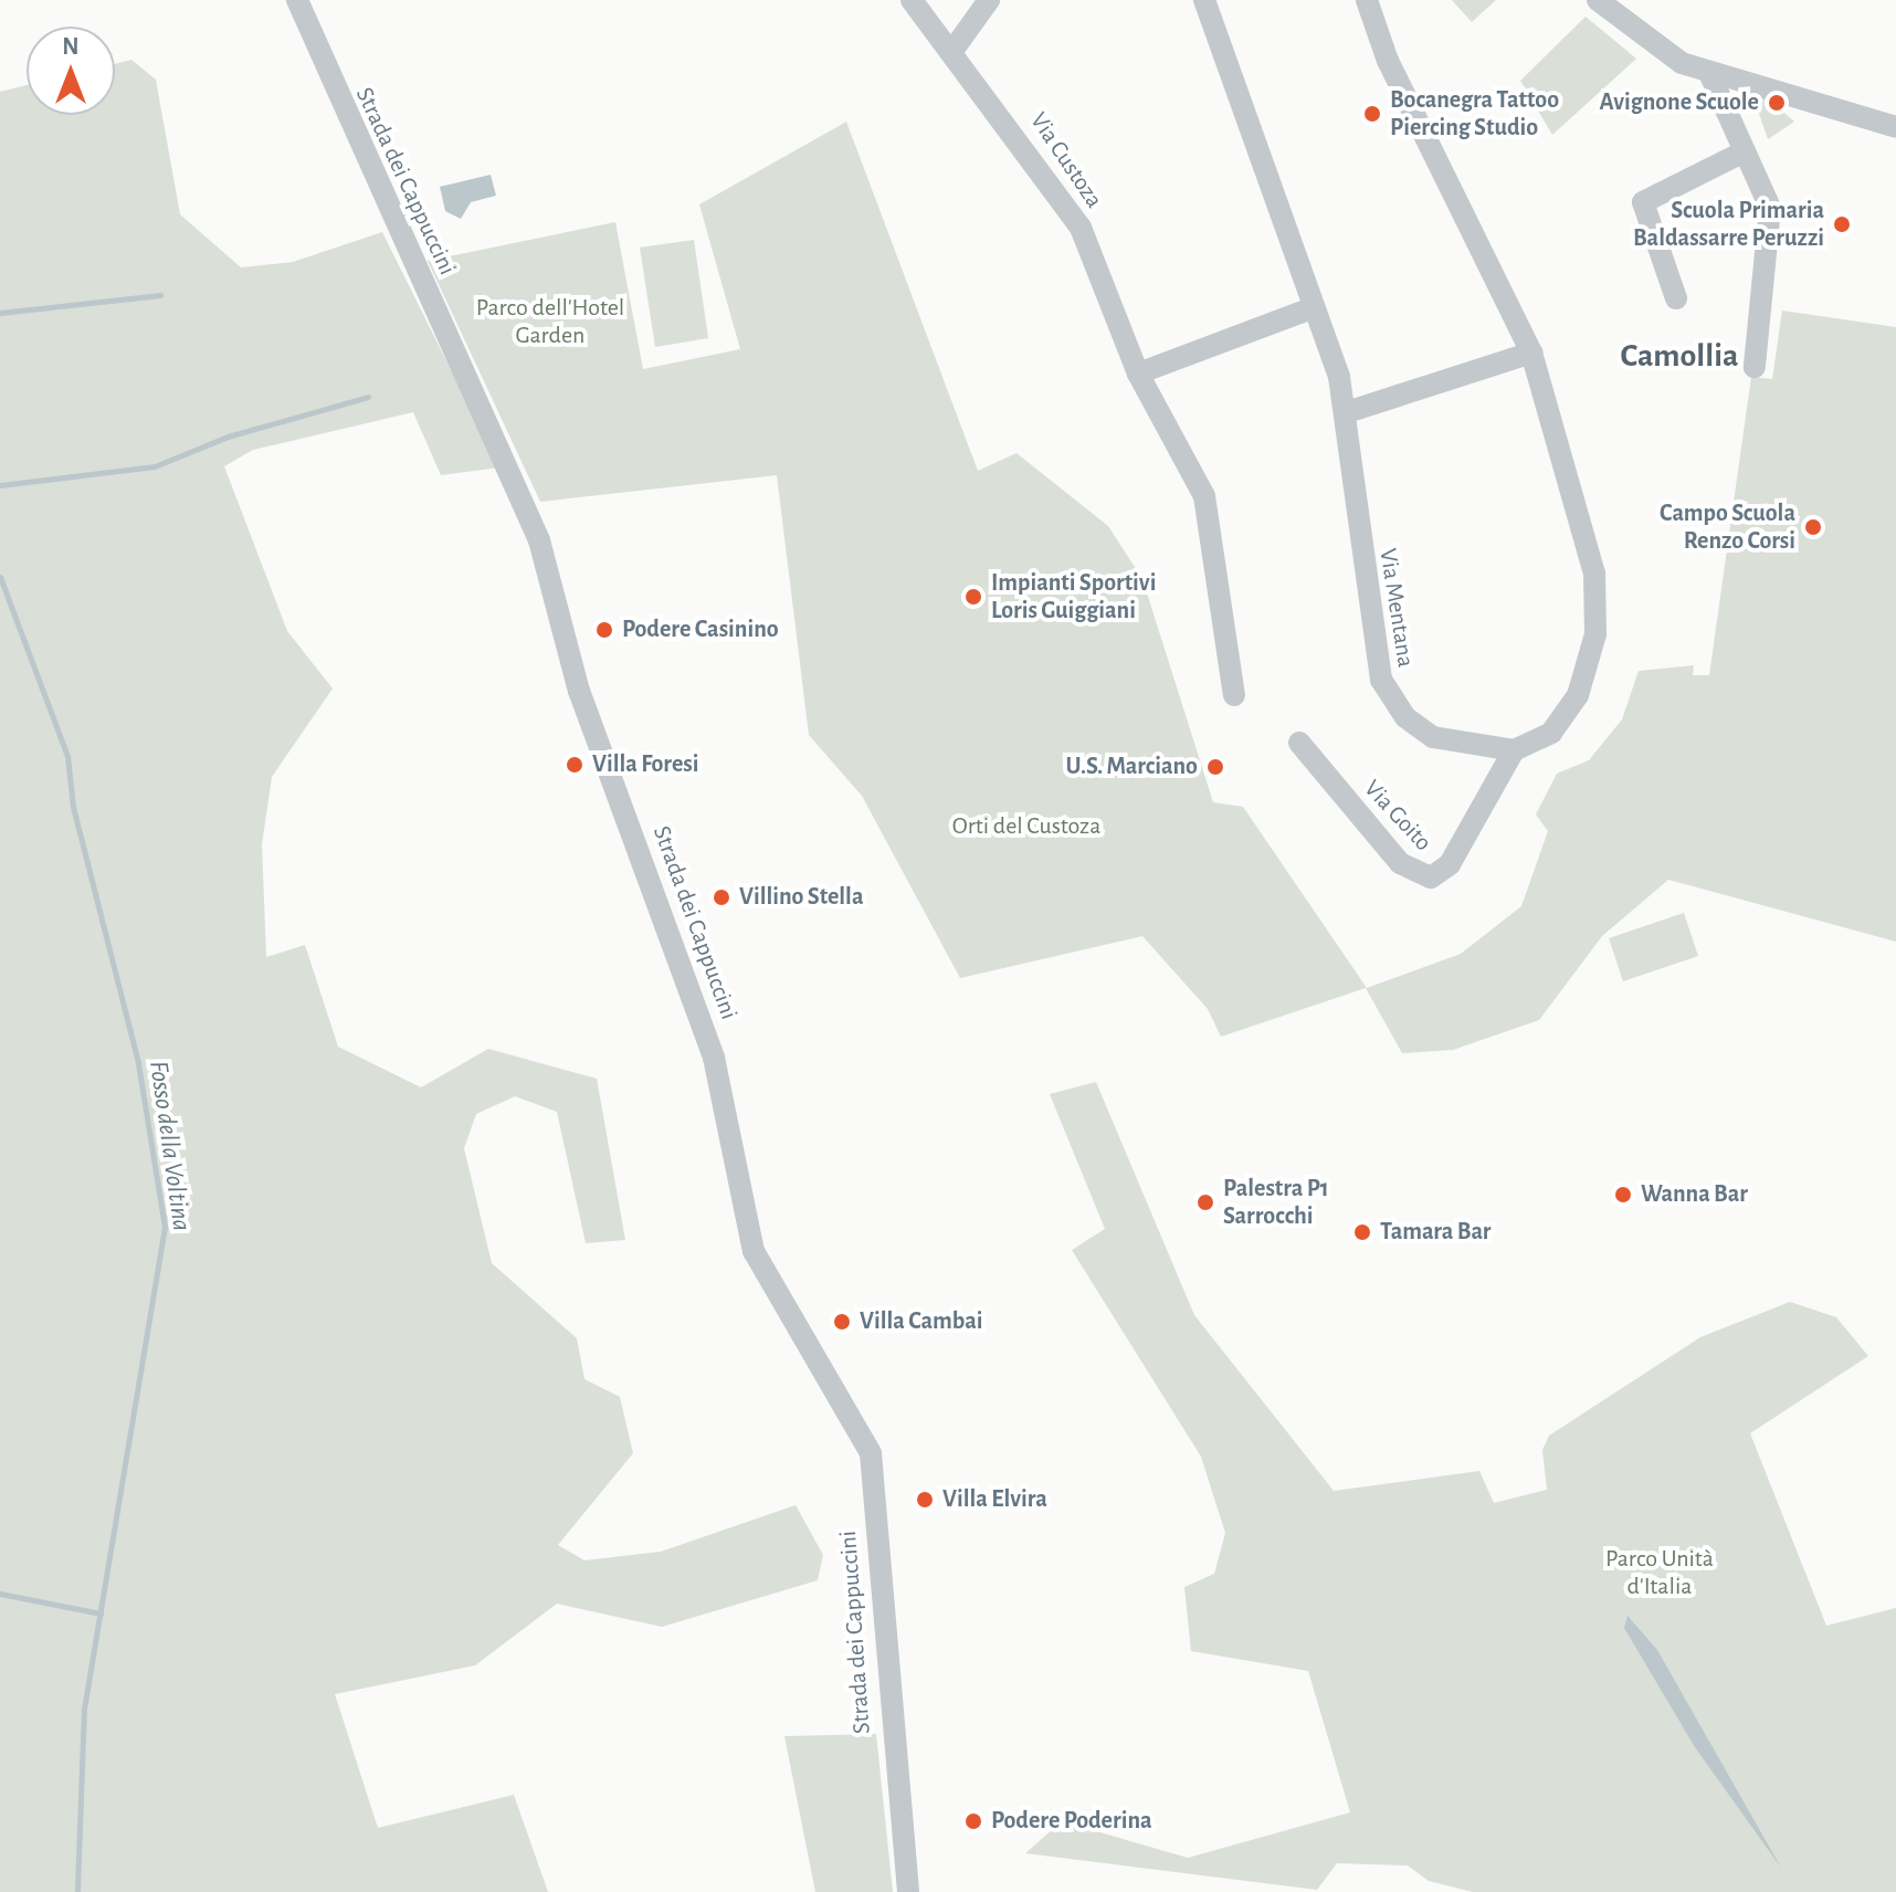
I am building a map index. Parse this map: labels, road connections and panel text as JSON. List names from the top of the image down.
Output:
{
  "streets": {
    "street": [
      "Via Custoza",
      "Strada dei Cappuccini",
      "Via Mentana",
      "Via Goito"
    ]
  },
  "crossings": [
    ["Via Mentana", "Via Goito"]
  ],
  "districts": ["Camollia"],
  "water": ["Fosso della Voltina"],
  "parks": ["Parco dell'Hotel Garden", "Orti del Custoza", "Parco Unità d'Italia"],
  "places": [
    "Avignone Scuole",
    "Bocanegra Tattoo Piercing Studio",
    "Scuola Primaria Baldassarre Peruzzi",
    "Campo Scuola Renzo Corsi",
    "Impianti Sportivi Loris Guiggiani",
    "Podere Casinino",
    "Villa Foresi",
    "U.S. Marciano",
    "Villino Stella",
    "Wanna Bar",
    "Palestra P1 Sarrocchi",
    "Tamara Bar",
    "Villa Cambai",
    "Villa Elvira",
    "Podere Poderina"
  ],
  "north": "top"
}
